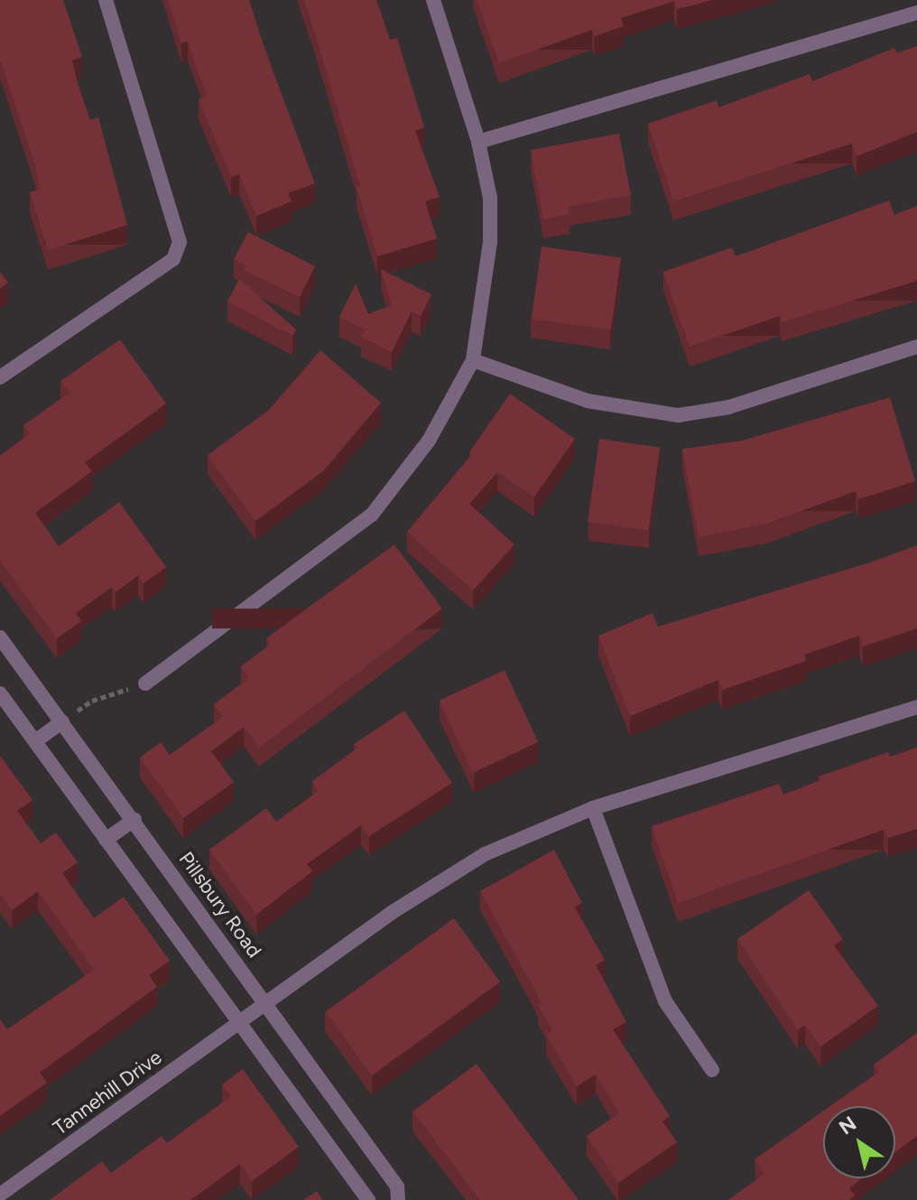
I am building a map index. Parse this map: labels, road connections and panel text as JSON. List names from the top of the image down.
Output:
{
  "streets": {
    "street": ["Pillsbury Road", "Tannehill Drive"]
  },
  "crossings": [
    ["Pillsbury Road", "Tannehill Drive"]
  ],
  "north": "top left"
}
